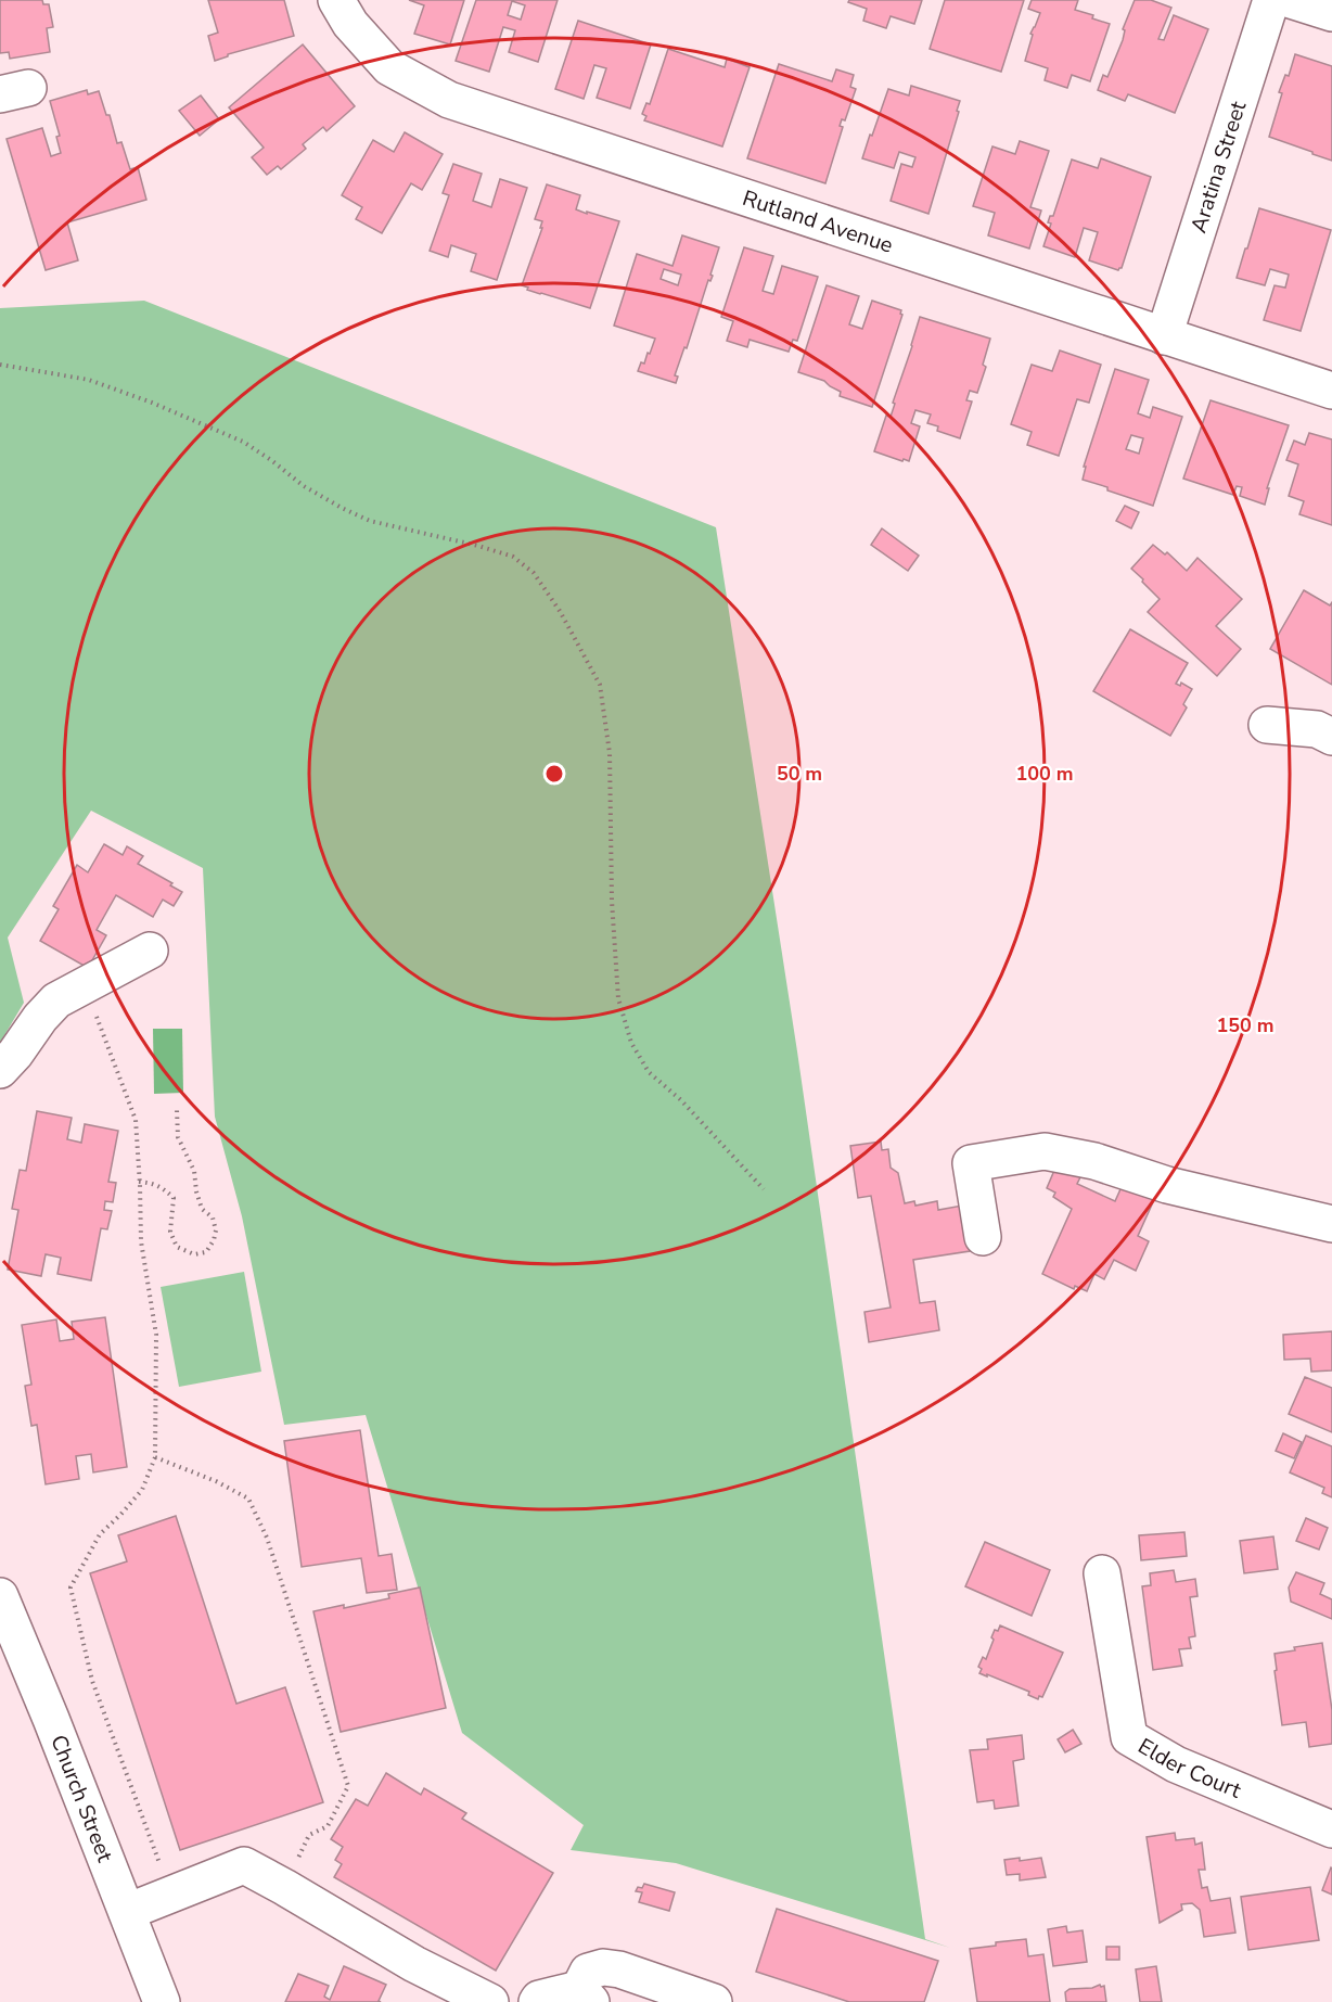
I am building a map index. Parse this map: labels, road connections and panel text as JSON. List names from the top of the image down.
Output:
{
  "streets": {
    "street": [
      "Aratina Street",
      "Rutland Avenue",
      "Elder Court",
      "Church Street"
    ]
  },
  "crossings": [
    ["Aratina Street", "Rutland Avenue"]
  ],
  "rings": ["50 m", "100 m", "150 m"]
}
